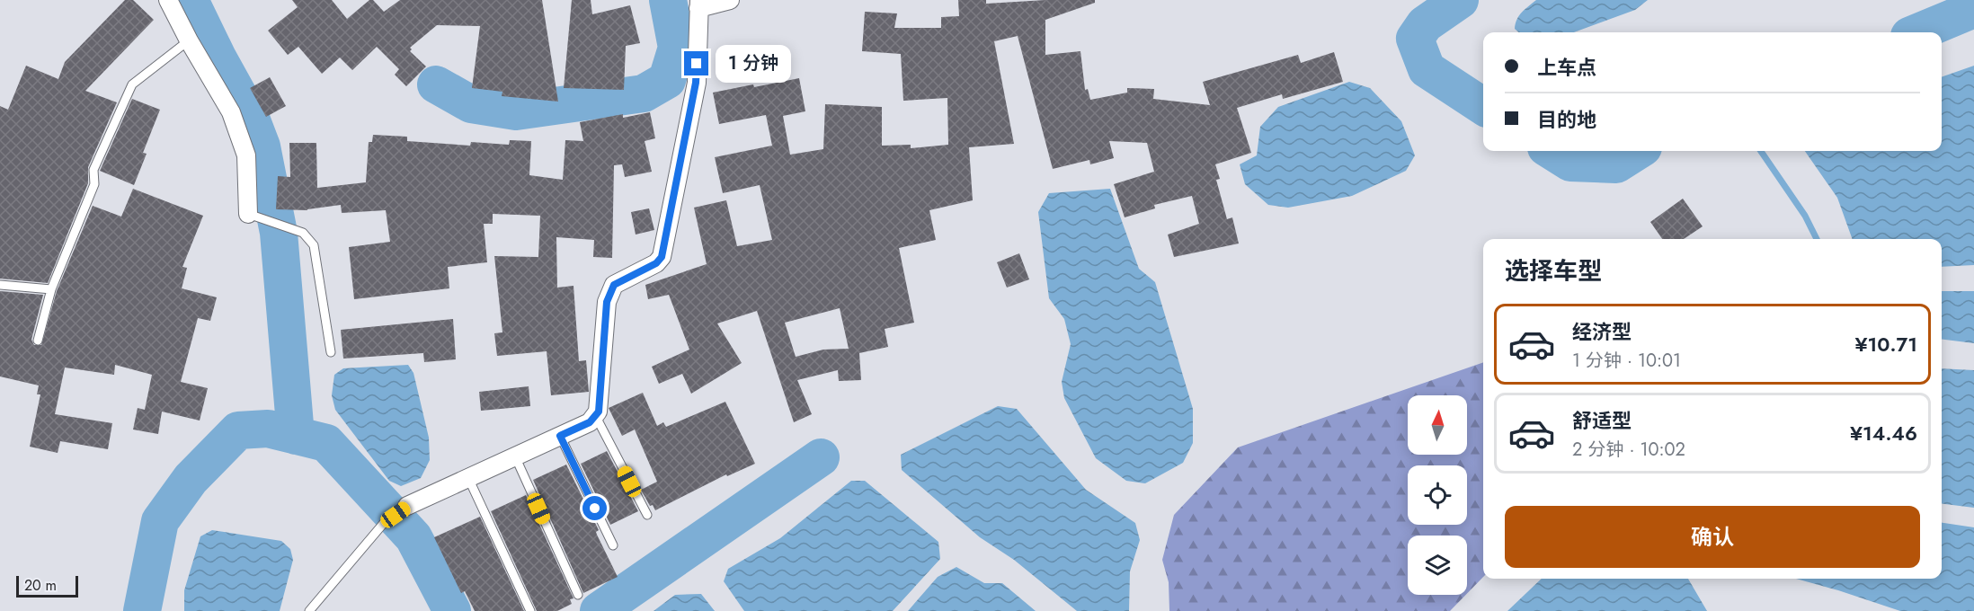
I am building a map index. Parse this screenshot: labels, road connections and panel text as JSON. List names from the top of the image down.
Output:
{
  "scale_bar": "20 m",
  "north": "top",
  "page": {
    "banner": ["上车点", "目的地"],
    "bubble": "1 分钟",
    "heading": "选择车型",
    "list": [
      {
        "name": "经济型",
        "note": "1 分钟 · 10:01",
        "value": "¥10.71"
      },
      {
        "name": "舒适型",
        "note": "2 分钟 · 10:02",
        "value": "¥14.46"
      }
    ],
    "buttons": "确认",
    "scale": "20 m"
  }
}
